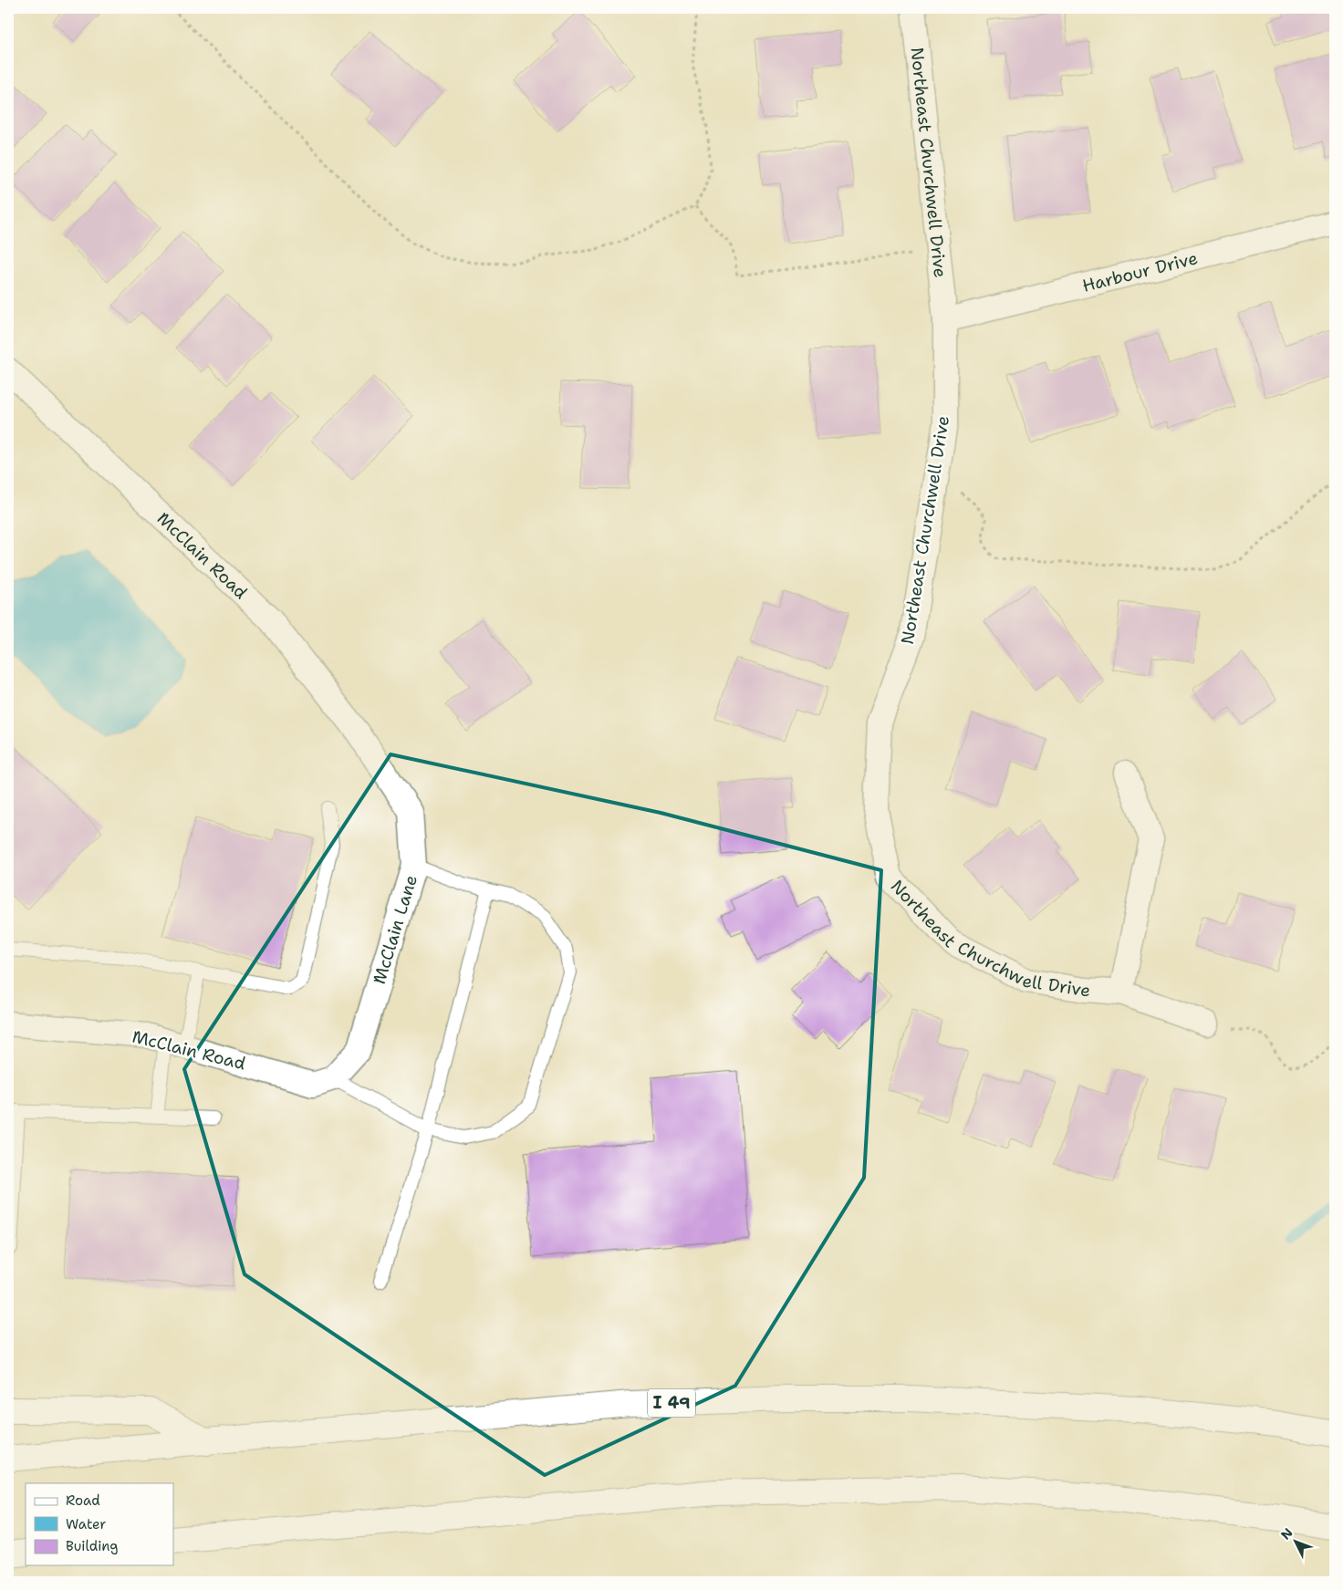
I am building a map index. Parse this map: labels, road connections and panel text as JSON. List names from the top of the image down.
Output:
{
  "streets": {
    "highway": ["I 49"],
    "street": [
      "Northeast Churchwell Drive",
      "Harbour Drive",
      "McClain Road",
      "McClain Lane"
    ]
  },
  "crossings": [
    ["Northeast Churchwell Drive", "Harbour Drive"],
    ["McClain Road", "McClain Lane"]
  ],
  "legend": ["Road", "Water", "Building"],
  "north": "top left"
}
